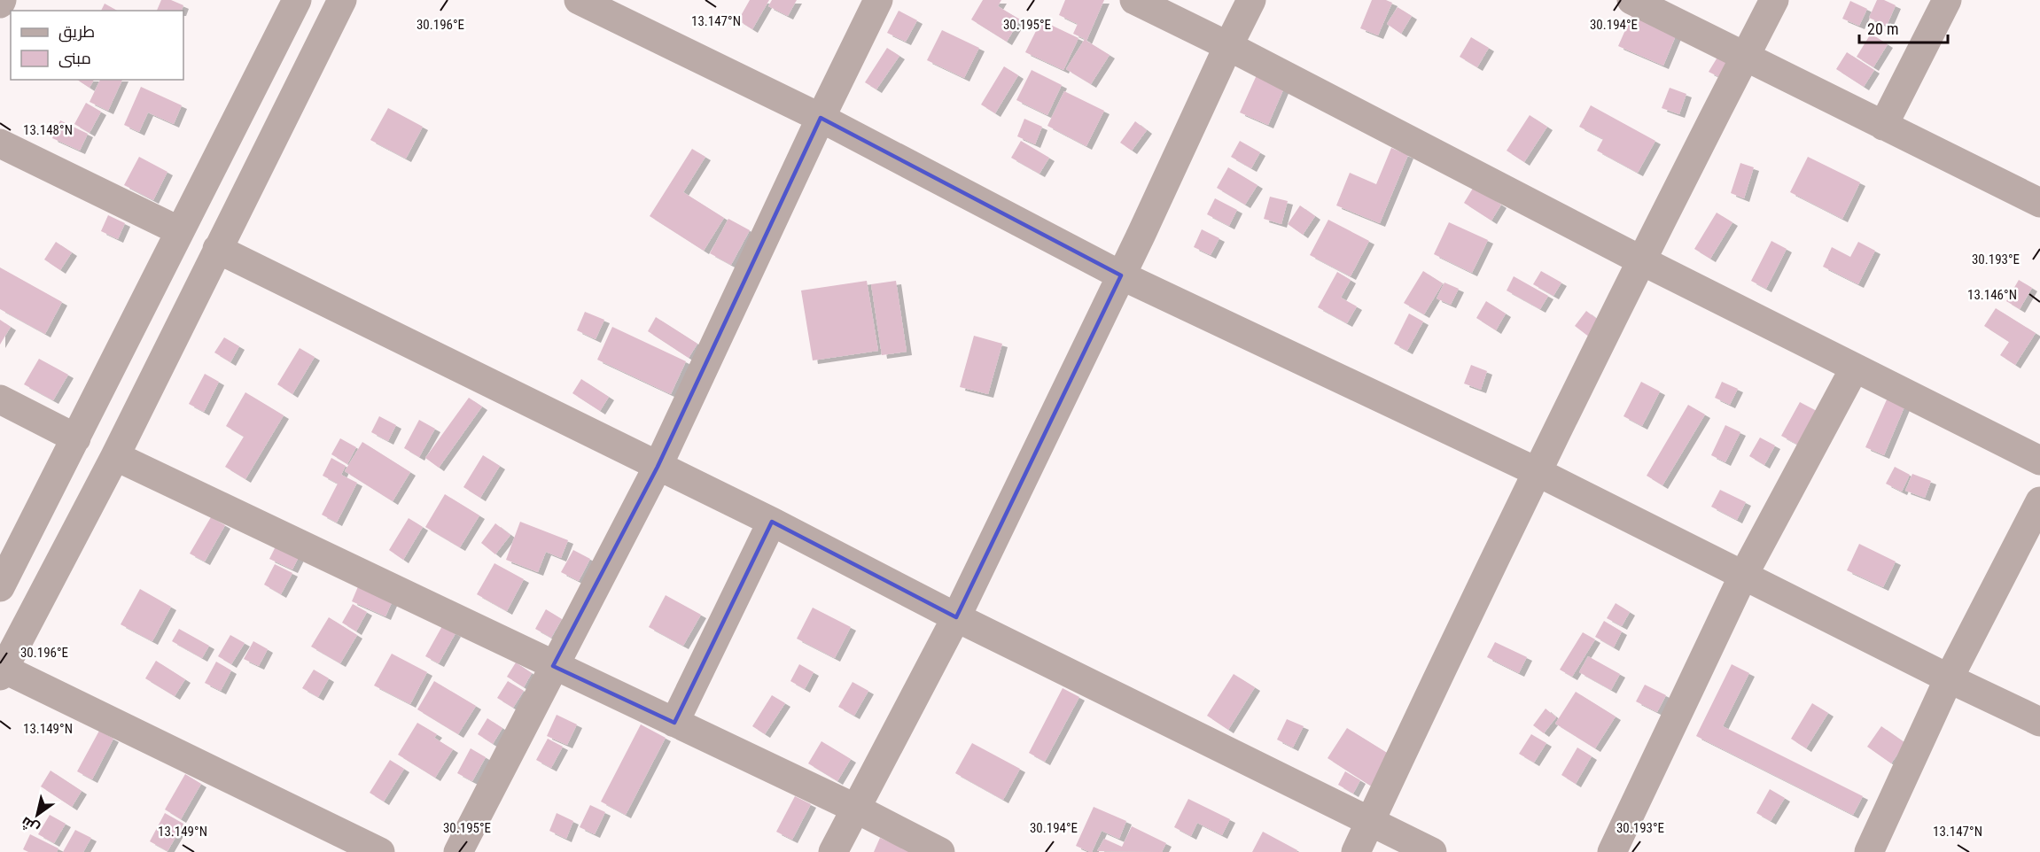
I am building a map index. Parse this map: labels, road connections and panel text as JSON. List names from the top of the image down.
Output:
{
  "legend": ["طريق", "مبنى"],
  "scale_bar": "20 m",
  "north": "bottom left",
  "coordinates": [
    "13.147°N",
    "30.196°E",
    "30.195°E",
    "30.194°E",
    "13.148°N",
    "30.193°E",
    "13.146°N",
    "13.149°N"
  ]
}
